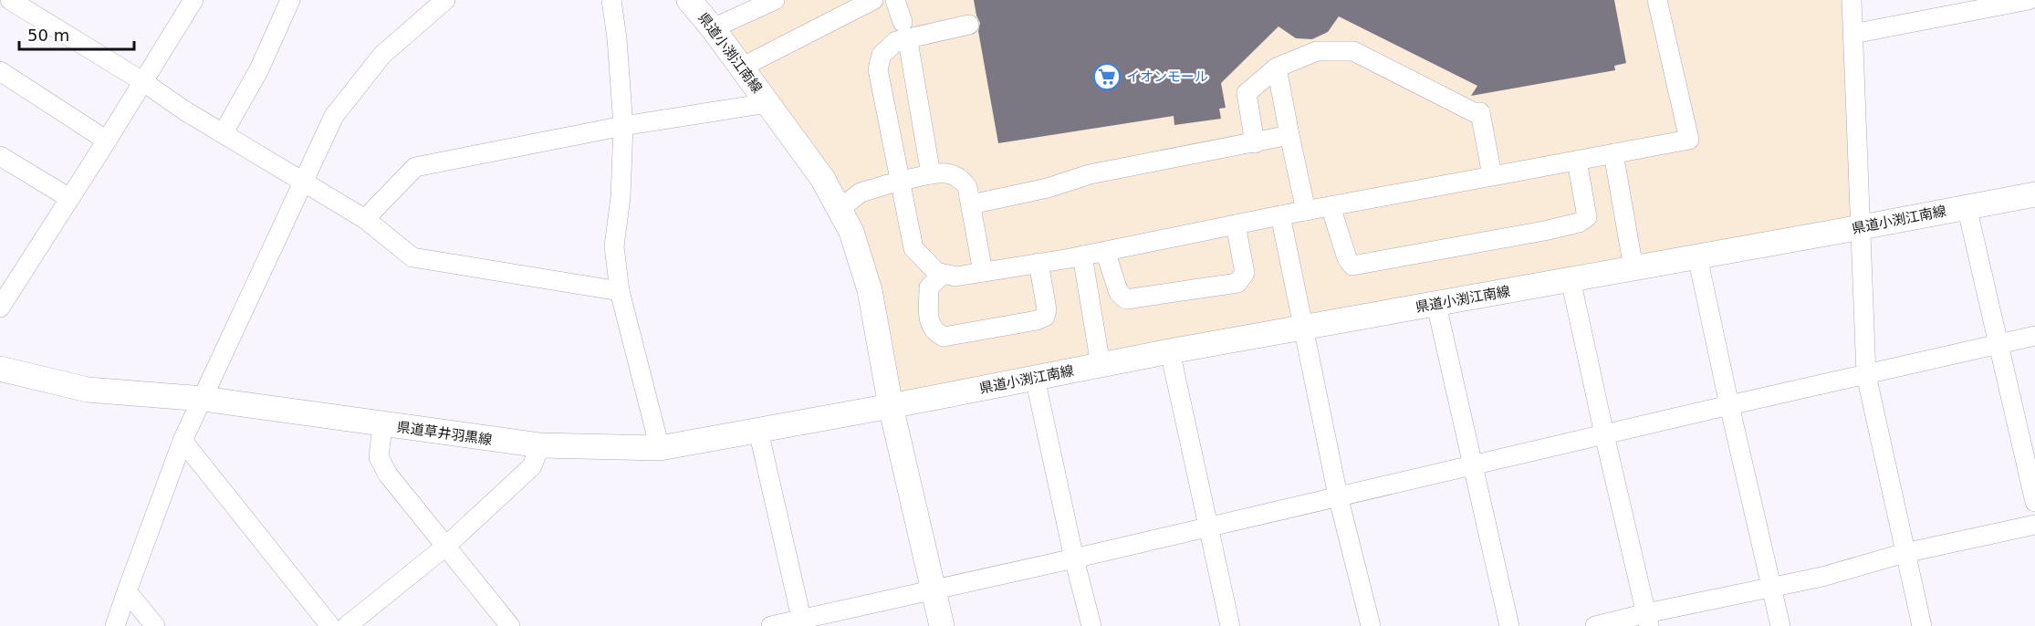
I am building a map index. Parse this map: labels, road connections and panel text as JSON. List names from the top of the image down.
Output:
{
  "streets": {
    "main road": ["県道小渕江南線", "県道草井羽黒線"]
  },
  "crossings": [
    ["県道小渕江南線", "県道草井羽黒線"]
  ],
  "places": {
    "supermarket": ["イオンモール"]
  },
  "scale_bar": "50 m"
}
